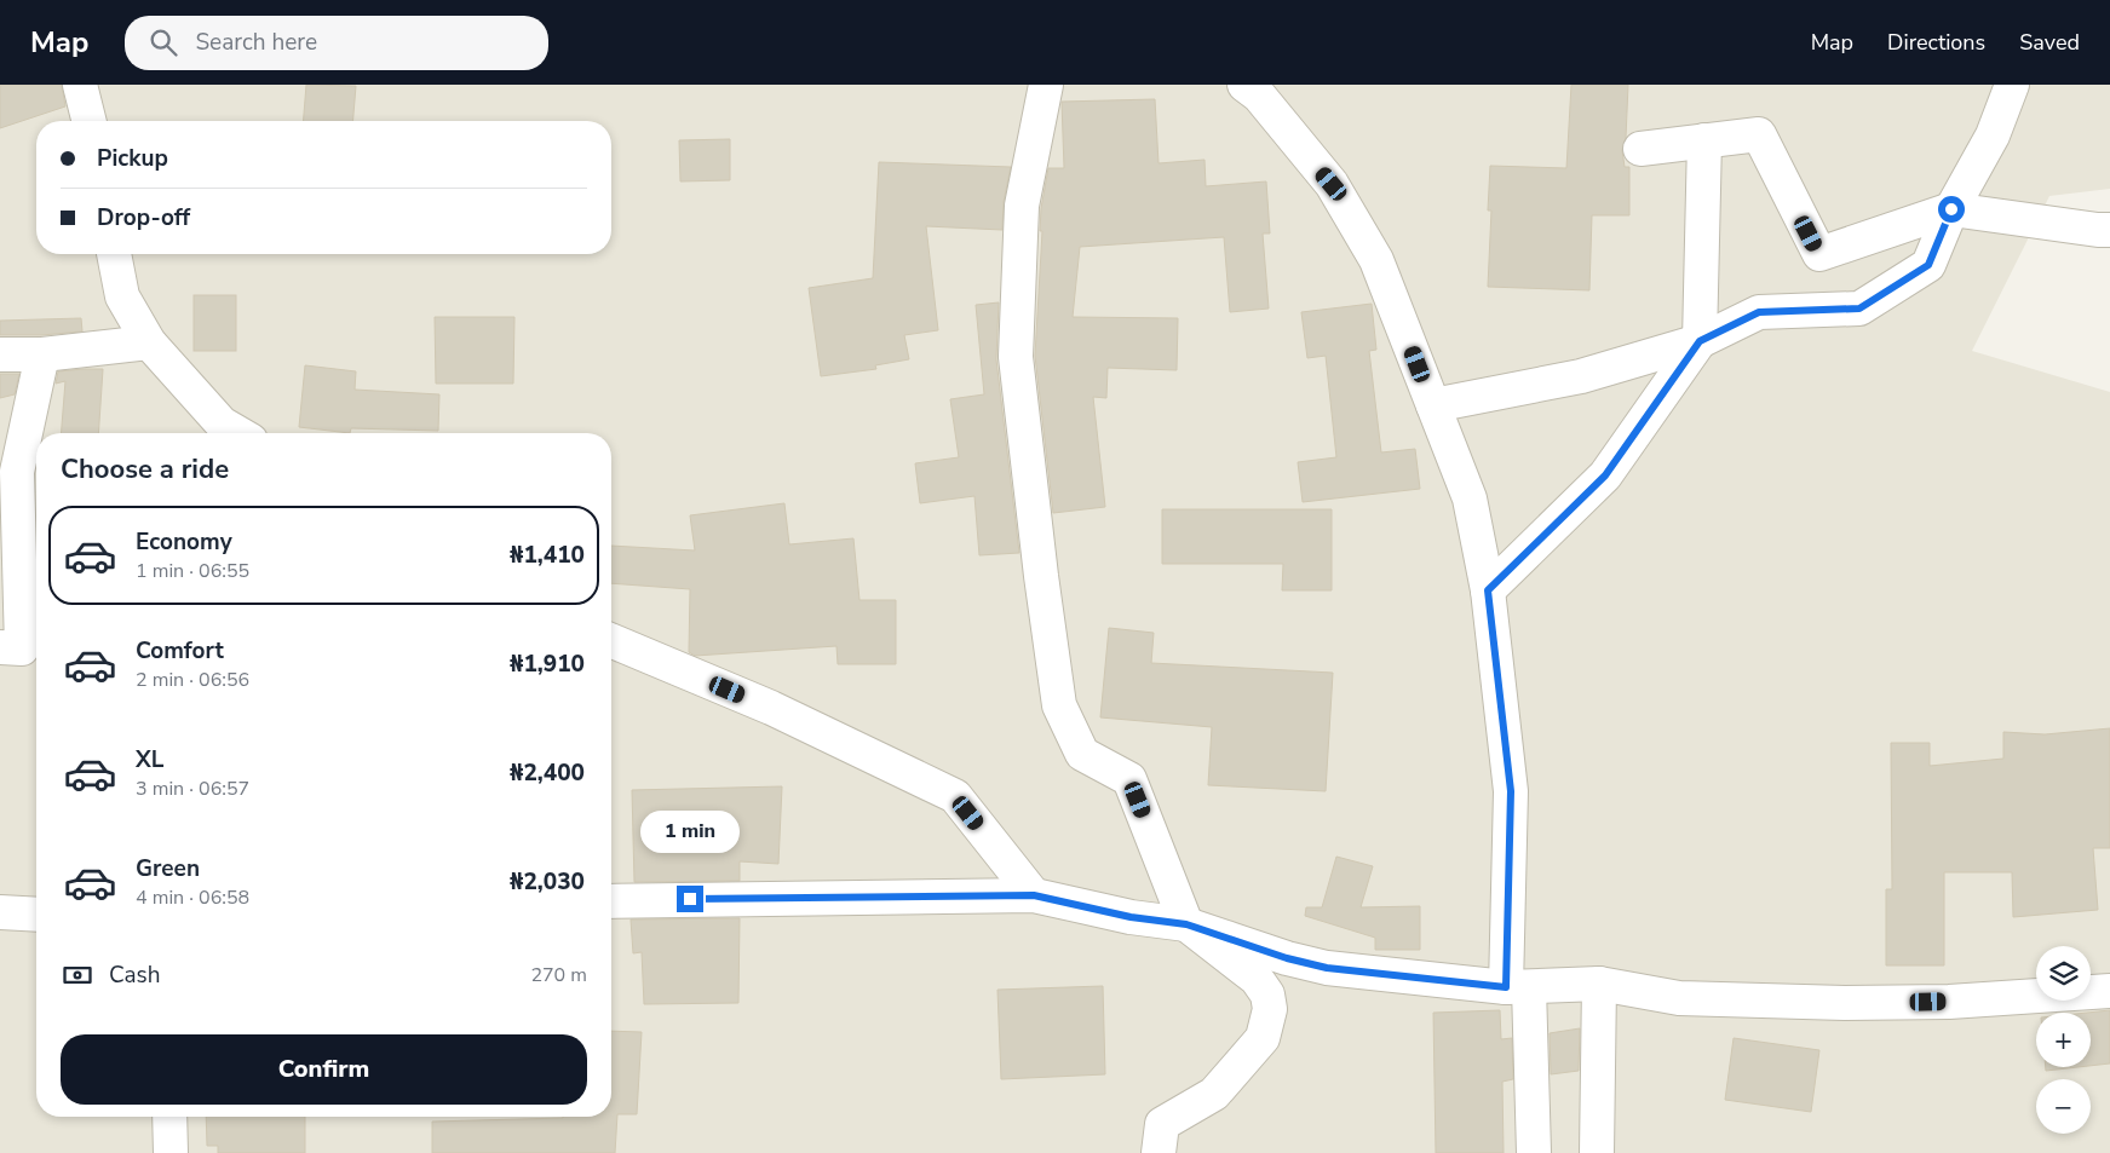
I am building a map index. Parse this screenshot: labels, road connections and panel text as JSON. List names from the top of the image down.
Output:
{
  "page": {
    "header": "Map",
    "search": "Search here",
    "nav": ["Map", "Directions", "Saved"],
    "banner": ["Pickup", "Drop-off"],
    "heading": "Choose a ride",
    "list": [
      {
        "name": "Economy",
        "note": "1 min · 06:55",
        "value": "₦1,410"
      },
      {
        "name": "Comfort",
        "note": "2 min · 06:56",
        "value": "₦1,910"
      },
      {
        "name": "XL",
        "note": "3 min · 06:57",
        "value": "₦2,400"
      },
      {
        "name": "Green",
        "note": "4 min · 06:58",
        "value": "₦2,030"
      }
    ],
    "bubble": "1 min",
    "pay": ["Cash", "270 m"],
    "map_buttons": ["+", "−"],
    "buttons": "Confirm"
  }
}
